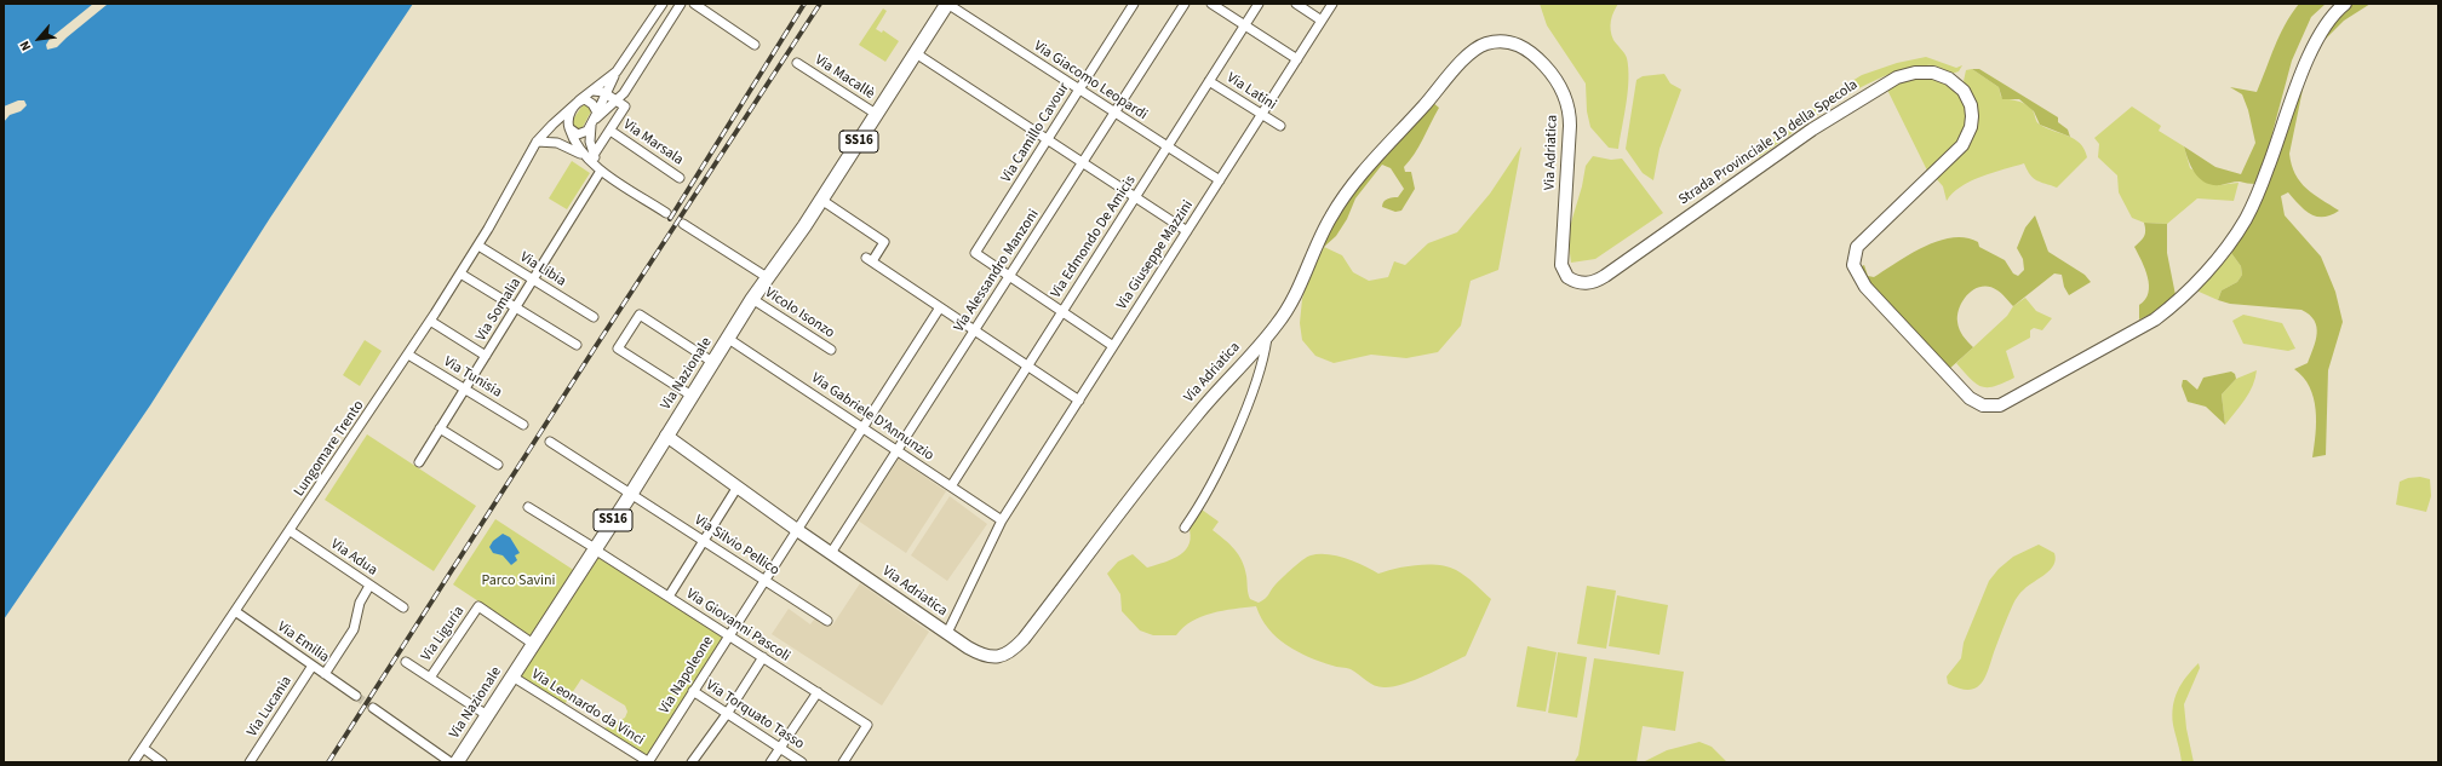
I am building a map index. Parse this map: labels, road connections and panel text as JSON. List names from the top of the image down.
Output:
{
  "streets": {
    "main road": [
      "SS16",
      "Strada Provinciale 19 della Specola",
      "Via Adriatica",
      "Via Nazionale"
    ],
    "street": [
      "Via Macallè",
      "Via Giacomo Leopardi",
      "Via Latini",
      "Via Camillo Cavour",
      "Via Marsala",
      "Via Edmondo De Amicis",
      "Via Giuseppe Mazzini",
      "Via Libia",
      "Via Alessandro Manzoni",
      "Via Somalia",
      "Vicolo Isonzo",
      "Via Tunisia",
      "Via Gabriele D'Annunzio",
      "Lungomare Trento",
      "Via Silvio Pellico",
      "Via Adua",
      "Via Giovanni Pascoli",
      "Via Liguria",
      "Via Emilia",
      "Via Napoleone",
      "Via Lucania",
      "Via Leonardo da Vinci",
      "Via Torquato Tasso"
    ]
  },
  "crossings": [
    ["Via Macallè", "Via Nazionale"],
    ["Via Giacomo Leopardi", "Via Camillo Cavour"],
    ["Via Giacomo Leopardi", "Via Edmondo De Amicis"],
    ["Via Giacomo Leopardi", "Via Giuseppe Mazzini"],
    ["Via Giacomo Leopardi", "Via Alessandro Manzoni"],
    ["Via Giacomo Leopardi", "Via Nazionale"],
    ["Via Latini", "Via Edmondo De Amicis"],
    ["Via Latini", "Via Giuseppe Mazzini"],
    ["Via Camillo Cavour", "Via Alessandro Manzoni"],
    ["Strada Provinciale 19 della Specola", "Via Adriatica"],
    ["Via Adriatica", "Via Giuseppe Mazzini"],
    ["Via Adriatica", "Via Alessandro Manzoni"],
    ["Via Adriatica", "Via Nazionale"],
    ["Via Adriatica", "Via Napoleone"],
    ["Via Edmondo De Amicis", "Via Gabriele D'Annunzio"],
    ["Via Giuseppe Mazzini", "Via Gabriele D'Annunzio"],
    ["Via Libia", "Via Somalia"],
    ["Via Libia", "Lungomare Trento"],
    ["Via Alessandro Manzoni", "Via Gabriele D'Annunzio"],
    ["Via Somalia", "Via Tunisia"],
    ["Vicolo Isonzo", "Via Nazionale"],
    ["Via Nazionale", "Via Gabriele D'Annunzio"],
    ["Via Nazionale", "Via Silvio Pellico"],
    ["Via Nazionale", "Via Giovanni Pascoli"],
    ["Via Nazionale", "Via Liguria"],
    ["Via Nazionale", "Via Leonardo da Vinci"],
    ["Via Tunisia", "Lungomare Trento"],
    ["Lungomare Trento", "Via Adua"],
    ["Lungomare Trento", "Via Emilia"],
    ["Via Silvio Pellico", "Via Napoleone"],
    ["Via Giovanni Pascoli", "Via Napoleone"],
    ["Via Emilia", "Via Lucania"],
    ["Via Napoleone", "Via Leonardo da Vinci"],
    ["Via Napoleone", "Via Torquato Tasso"]
  ],
  "parks": ["Parco Savini"],
  "north": "bottom left"
}
